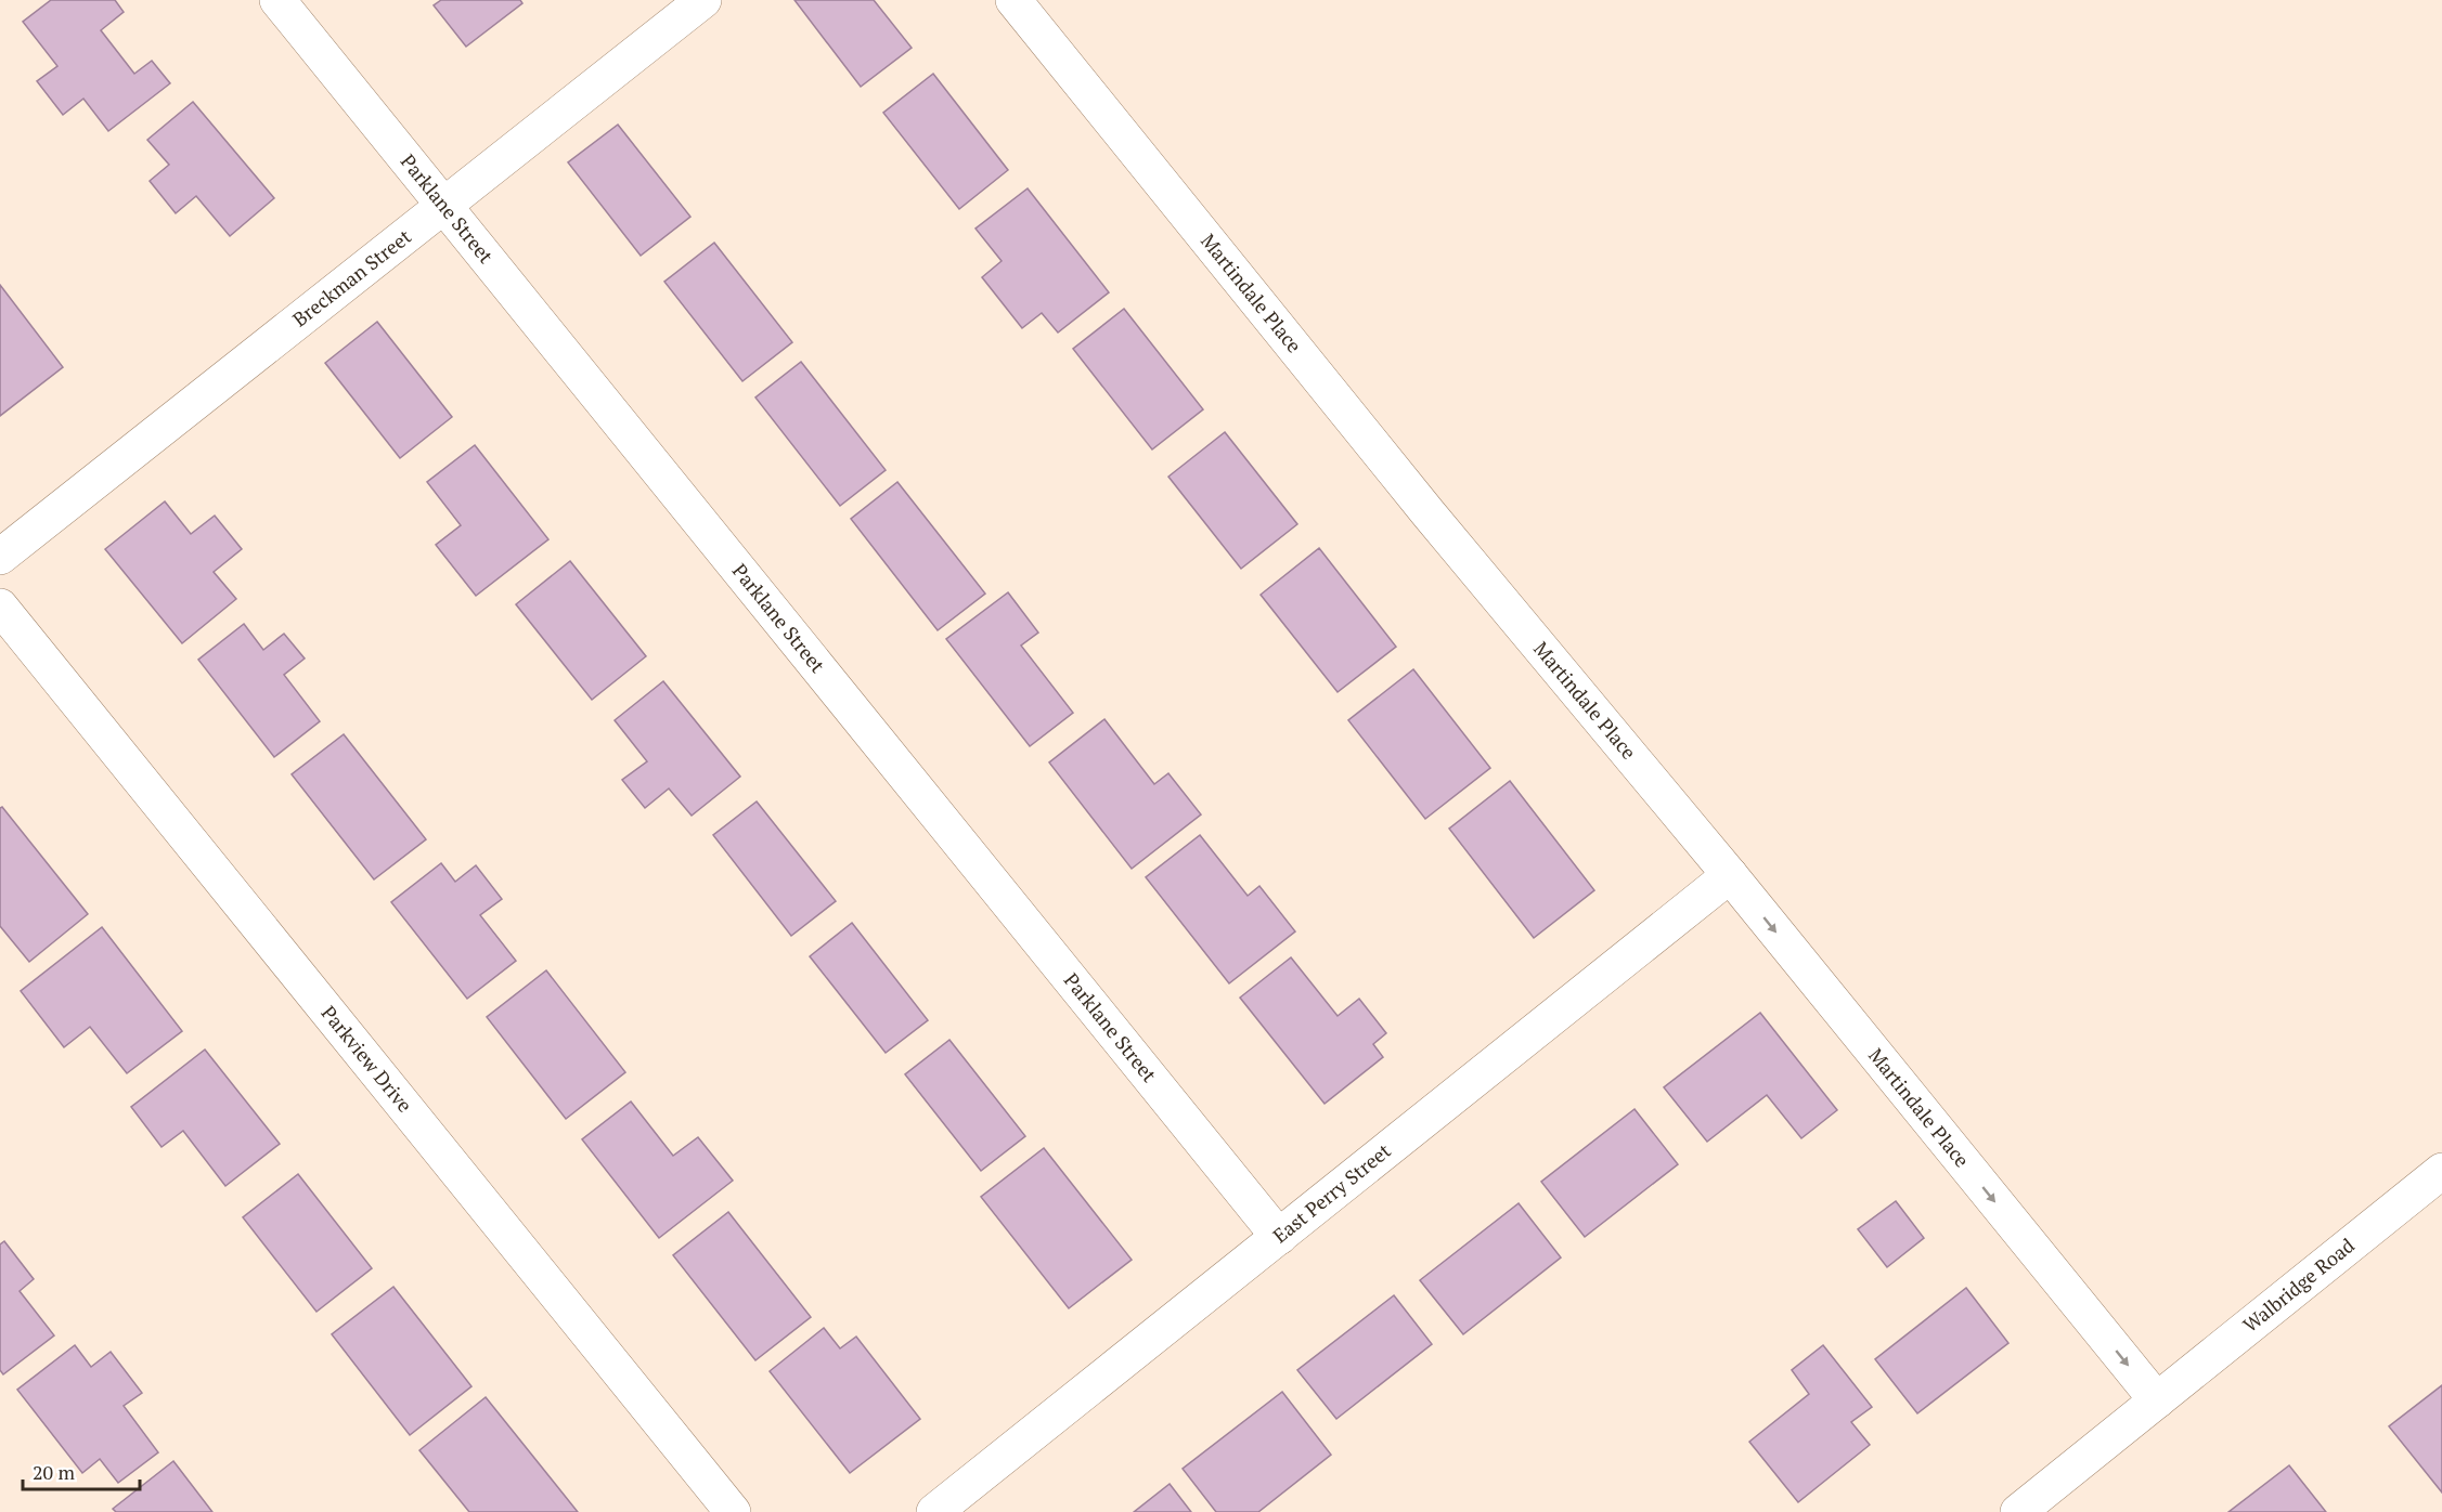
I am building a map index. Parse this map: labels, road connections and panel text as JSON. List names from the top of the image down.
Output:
{
  "streets": {
    "street": [
      "Parklane Street",
      "Breckman Street",
      "Martindale Place",
      "Parkview Drive",
      "East Perry Street",
      "Walbridge Road"
    ]
  },
  "crossings": [
    ["Parklane Street", "Breckman Street"],
    ["Parklane Street", "East Perry Street"],
    ["Martindale Place", "East Perry Street"],
    ["Martindale Place", "Walbridge Road"]
  ],
  "one_way": ["Martindale Place"],
  "scale_bar": "20 m"
}
